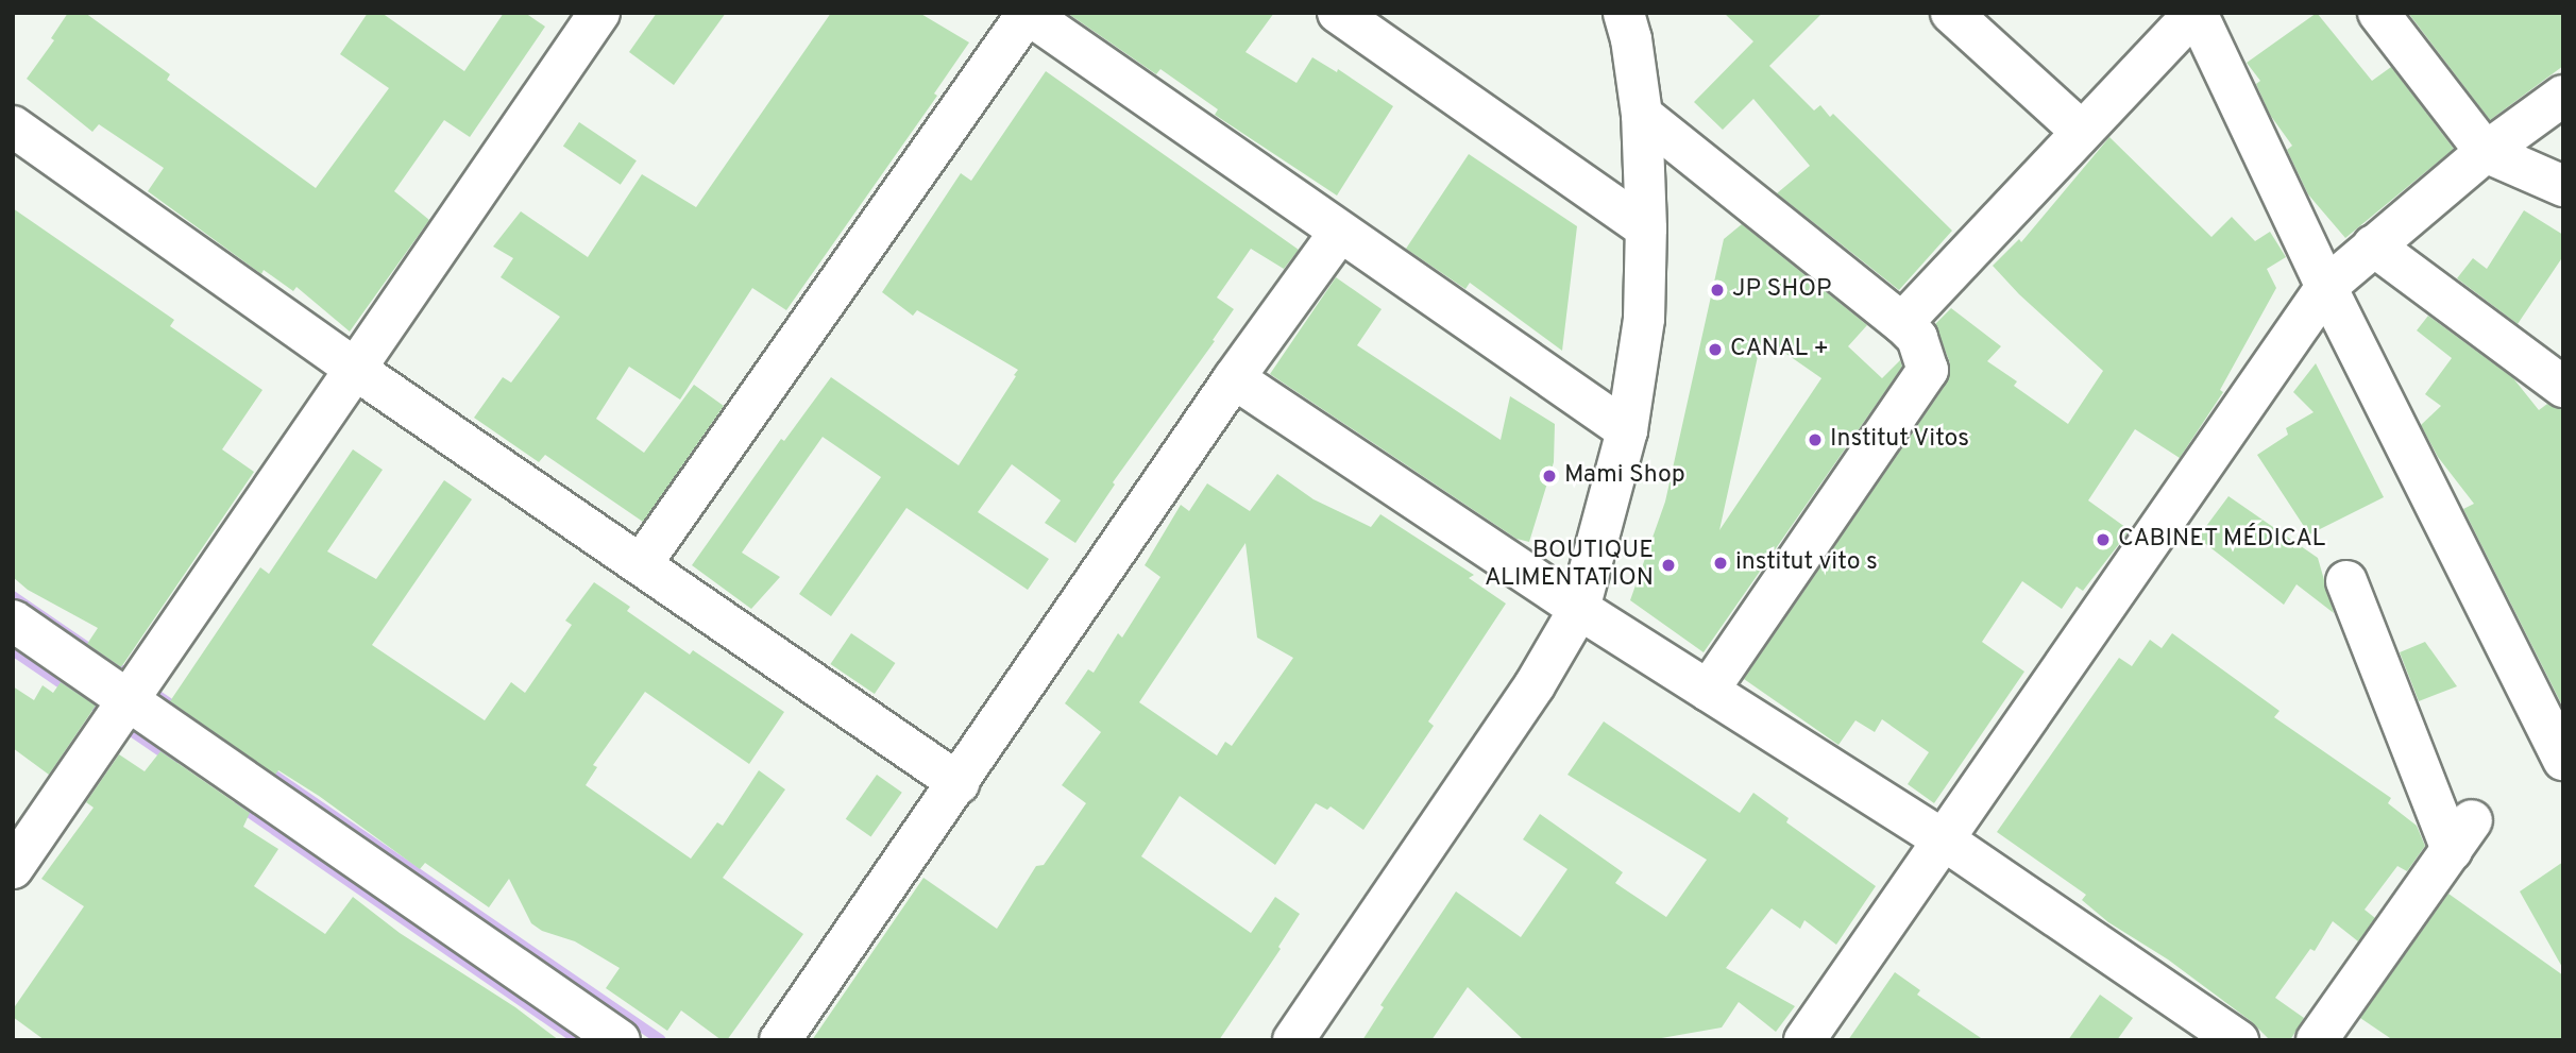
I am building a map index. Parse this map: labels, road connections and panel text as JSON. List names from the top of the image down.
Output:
{
  "places": [
    "JP SHOP",
    "CANAL +",
    "Institut Vitos",
    "Mami Shop",
    "CABINET MÉDICAL",
    "institut vito s",
    "BOUTIQUE ALIMENTATION"
  ]
}
